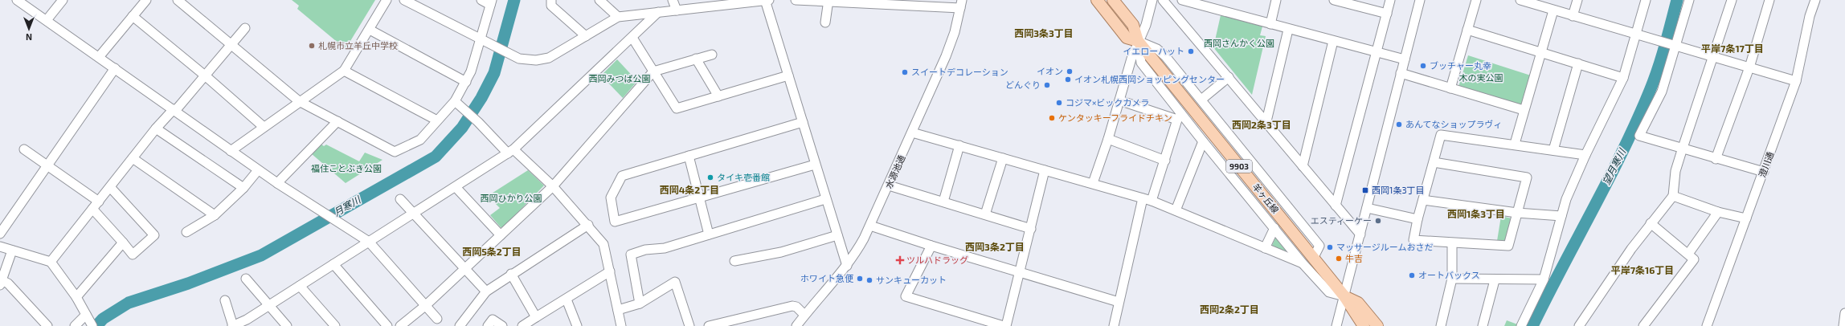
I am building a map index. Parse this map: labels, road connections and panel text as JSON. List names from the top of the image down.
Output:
{
  "streets": {
    "main road": ["9903", "羊ヶ丘線"],
    "street": ["澄川通", "水源池通"]
  },
  "districts": [
    "西岡3条3丁目",
    "平岸7条17丁目",
    "西岡2条3丁目",
    "西岡4条2丁目",
    "西岡1条3丁目",
    "西岡3条2丁目",
    "西岡5条2丁目",
    "平岸7条16丁目",
    "西岡2条2丁目"
  ],
  "water": ["望月寒川", "月寒川"],
  "parks": [
    "西岡さんかく公園",
    "木の実公園",
    "西岡みつば公園",
    "福住ことぶき公園",
    "西岡ひかり公園"
  ],
  "places": {
    "other": [
      "札幌市立羊丘中学校",
      "イエローハット",
      "ブッチャー丸幸",
      "イオン",
      "スイートデコレーション",
      "イオン札幌西岡ショッピングセンター",
      "どんぐり",
      "コジマ×ビックカメラ",
      "ケンタッキーフライドチキン",
      "あんてなショップラヴィ",
      "タイキ壱番館",
      "エスティーケー",
      "マッサージルームおさだ",
      "牛吉",
      "オートバックス",
      "ホワイト急便",
      "サンキューカット"
    ],
    "transit": ["西岡1条3丁目"],
    "health": ["ツルハドラッグ"]
  },
  "north": "bottom"
}
